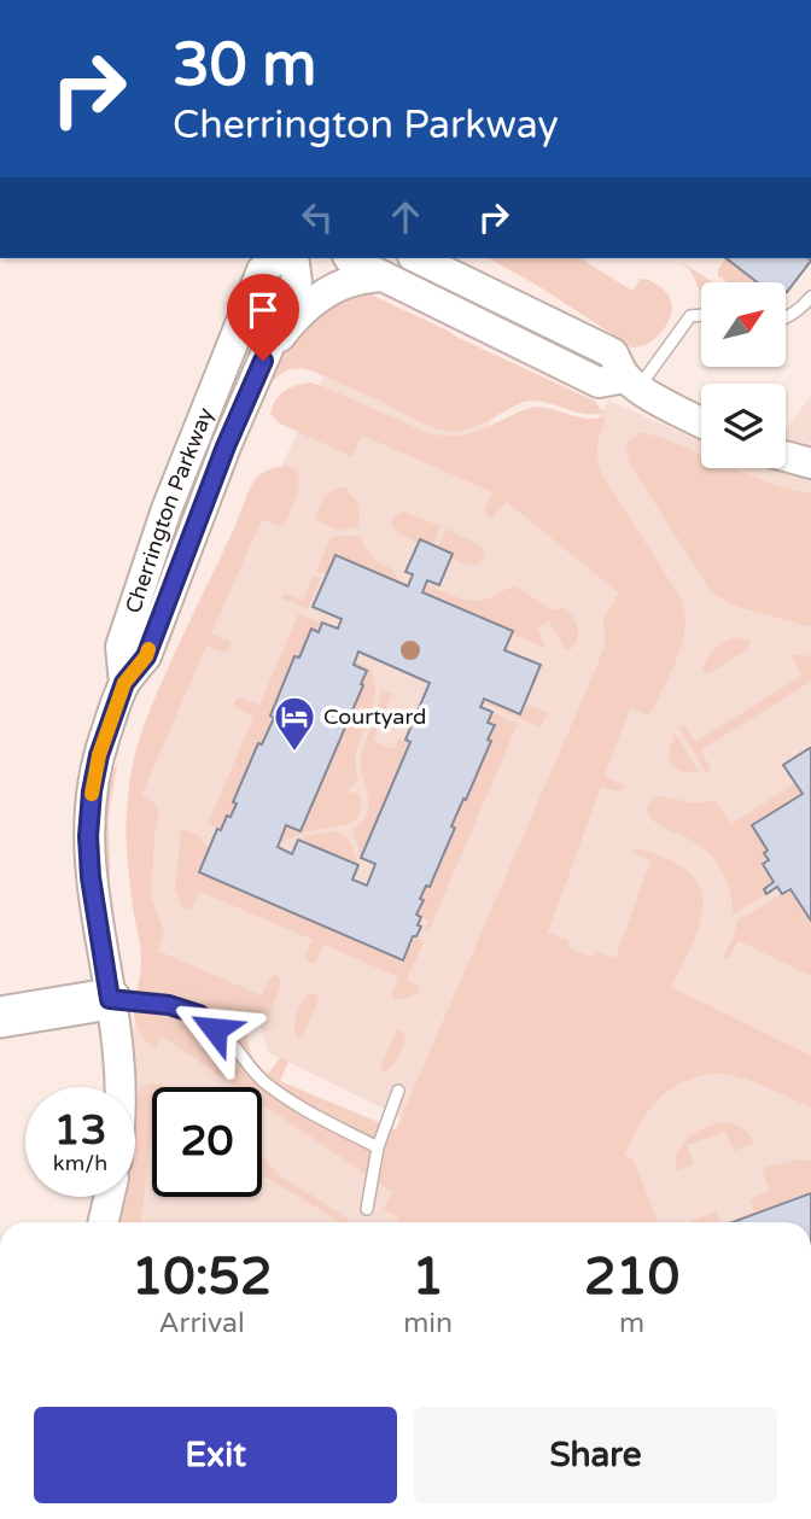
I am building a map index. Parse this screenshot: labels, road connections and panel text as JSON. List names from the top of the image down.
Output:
{
  "streets": {
    "main road": ["Cherrington Parkway"]
  },
  "places": {
    "hotel": ["Courtyard"]
  },
  "north": "top right",
  "page": {
    "turn": ["30 m", "Cherrington Parkway"],
    "speed": "13 km/h",
    "limit": "20",
    "eta": [
      "10:52",
      "Arrival",
      "1",
      "min",
      "210",
      "m"
    ],
    "buttons": ["Exit", "Share"]
  }
}
